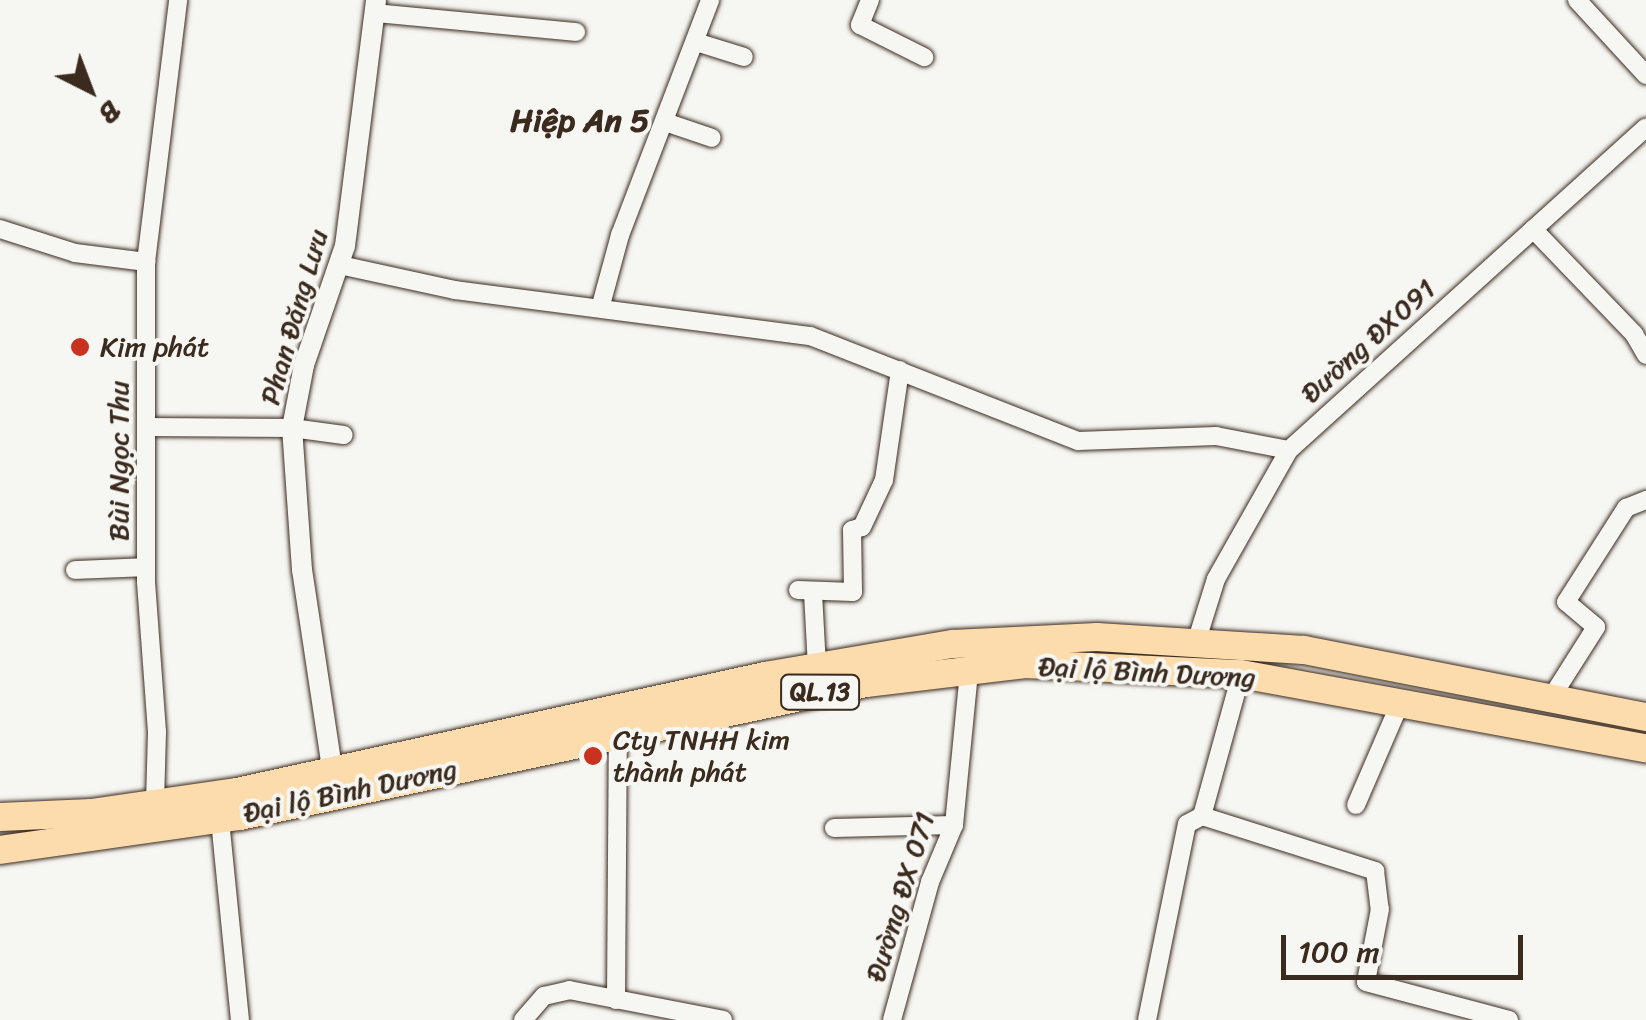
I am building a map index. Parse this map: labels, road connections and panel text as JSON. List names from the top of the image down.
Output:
{
  "streets": {
    "highway": ["Đại lộ Bình Dương", "QL.13"],
    "street": [
      "Phan Đăng Lưu",
      "Đường ĐX091",
      "Bùi Ngọc Thu",
      "Đường ĐX 071"
    ]
  },
  "crossings": [
    ["Phan Đăng Lưu", "Đại lộ Bình Dương"],
    ["Đường ĐX091", "Đại lộ Bình Dương"],
    ["Bùi Ngọc Thu", "Đại lộ Bình Dương"],
    ["Đại lộ Bình Dương", "Đường ĐX 071"]
  ],
  "districts": ["Hiệp An 5"],
  "places": ["Kim phát", "Cty TNHH kim thành phát"],
  "scale_bar": "100 m",
  "north": "bottom right"
}
